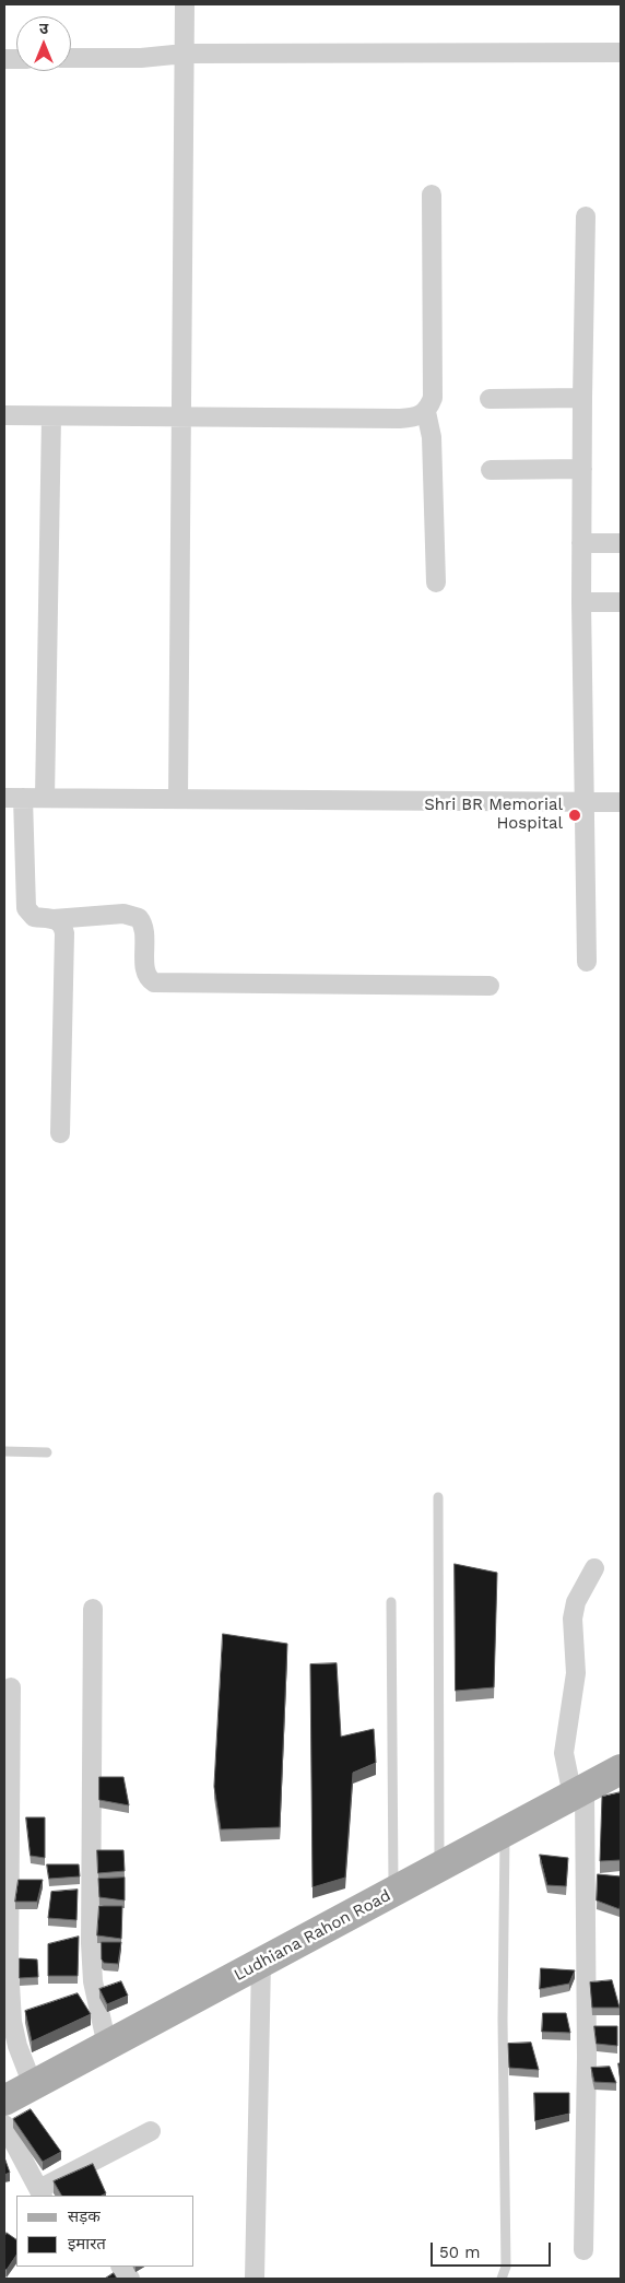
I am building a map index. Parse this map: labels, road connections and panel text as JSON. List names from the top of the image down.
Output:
{
  "streets": {
    "main road": ["Ludhiana Rahon Road"]
  },
  "places": ["Shri BR Memorial Hospital"],
  "legend": ["सड़क", "इमारत"],
  "scale_bar": "50 m",
  "north": "top"
}
